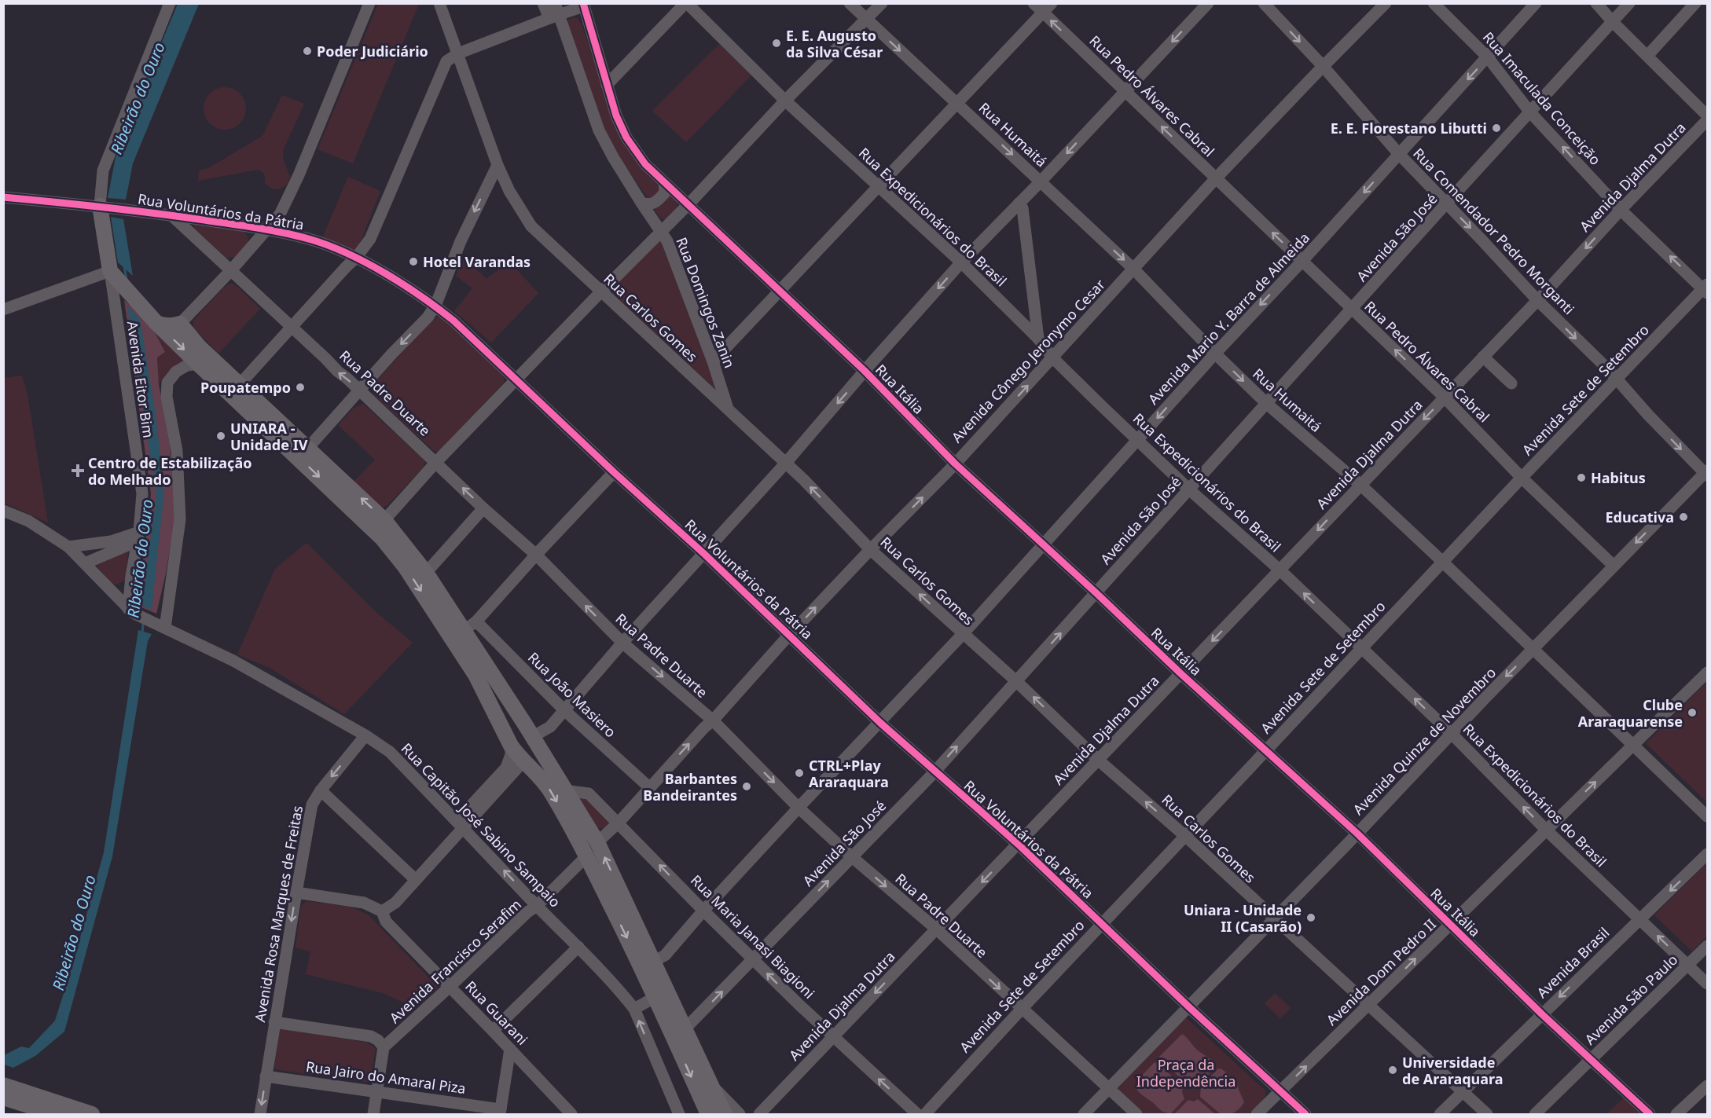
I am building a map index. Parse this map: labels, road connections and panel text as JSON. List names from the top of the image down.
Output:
{
  "streets": {
    "street": [
      "Rua Pedro Álvares Cabral",
      "Rua Imaculada Conceição",
      "Rua Humaitá",
      "Avenida Djalma Dutra",
      "Rua Voluntários da Pátria",
      "Rua Expedicionários do Brasil",
      "Rua Comendador Pedro Morganti",
      "Avenida São José",
      "Rua Domingos Zanin",
      "Rua Carlos Gomes",
      "Avenida Mario Y. Barra de Almeida",
      "Avenida Cônego Jeronymo Cesar",
      "Avenida Eitor Bim",
      "Rua Itália",
      "Avenida Sete de Setembro",
      "Rua Padre Duarte",
      "Rua João Masiero",
      "Avenida Quinze de Novembro",
      "Rua Capitão José Sabino Sampaio",
      "Avenida Rosa Marques de Freitas",
      "Rua Maria Janasi Biagioni",
      "Avenida Francisco Serafim",
      "Avenida Brasil",
      "Avenida Dom Pedro II",
      "Avenida São Paulo",
      "Rua Guarani",
      "Rua Jairo do Amaral Piza"
    ]
  },
  "crossings": [
    ["Rua Pedro Álvares Cabral", "Avenida Djalma Dutra"],
    ["Rua Pedro Álvares Cabral", "Avenida São José"],
    ["Rua Pedro Álvares Cabral", "Avenida Mario Y. Barra de Almeida"],
    ["Rua Pedro Álvares Cabral", "Avenida Cônego Jeronymo Cesar"],
    ["Rua Pedro Álvares Cabral", "Avenida Sete de Setembro"],
    ["Rua Pedro Álvares Cabral", "Avenida Quinze de Novembro"],
    ["Rua Imaculada Conceição", "Avenida Djalma Dutra"],
    ["Rua Imaculada Conceição", "Avenida São José"],
    ["Rua Imaculada Conceição", "Avenida Mario Y. Barra de Almeida"],
    ["Rua Imaculada Conceição", "Avenida Sete de Setembro"],
    ["Rua Humaitá", "Avenida Djalma Dutra"],
    ["Rua Humaitá", "Avenida São José"],
    ["Rua Humaitá", "Avenida Mario Y. Barra de Almeida"],
    ["Rua Humaitá", "Avenida Cônego Jeronymo Cesar"],
    ["Rua Humaitá", "Avenida Sete de Setembro"],
    ["Rua Humaitá", "Avenida Quinze de Novembro"],
    ["Rua Humaitá", "Avenida Dom Pedro II"],
    ["Avenida Djalma Dutra", "Rua Voluntários da Pátria"],
    ["Avenida Djalma Dutra", "Rua Expedicionários do Brasil"],
    ["Avenida Djalma Dutra", "Rua Comendador Pedro Morganti"],
    ["Avenida Djalma Dutra", "Rua Carlos Gomes"],
    ["Avenida Djalma Dutra", "Rua Itália"],
    ["Avenida Djalma Dutra", "Rua Padre Duarte"],
    ["Avenida Djalma Dutra", "Rua Maria Janasi Biagioni"],
    ["Rua Voluntários da Pátria", "Avenida São José"],
    ["Rua Voluntários da Pátria", "Avenida Mario Y. Barra de Almeida"],
    ["Rua Voluntários da Pátria", "Avenida Cônego Jeronymo Cesar"],
    ["Rua Voluntários da Pátria", "Avenida Sete de Setembro"],
    ["Rua Voluntários da Pátria", "Rua Padre Duarte"],
    ["Rua Voluntários da Pátria", "Avenida Quinze de Novembro"],
    ["Rua Voluntários da Pátria", "Avenida Dom Pedro II"],
    ["Rua Expedicionários do Brasil", "Avenida São José"],
    ["Rua Expedicionários do Brasil", "Avenida Mario Y. Barra de Almeida"],
    ["Rua Expedicionários do Brasil", "Avenida Cônego Jeronymo Cesar"],
    ["Rua Expedicionários do Brasil", "Avenida Sete de Setembro"],
    ["Rua Expedicionários do Brasil", "Avenida Quinze de Novembro"],
    ["Rua Expedicionários do Brasil", "Avenida Brasil"],
    ["Rua Expedicionários do Brasil", "Avenida Dom Pedro II"],
    ["Rua Expedicionários do Brasil", "Avenida São Paulo"],
    ["Rua Comendador Pedro Morganti", "Avenida São José"],
    ["Rua Comendador Pedro Morganti", "Avenida Mario Y. Barra de Almeida"],
    ["Rua Comendador Pedro Morganti", "Avenida Cônego Jeronymo Cesar"],
    ["Rua Comendador Pedro Morganti", "Avenida Sete de Setembro"],
    ["Rua Comendador Pedro Morganti", "Avenida Quinze de Novembro"],
    ["Avenida São José", "Rua Carlos Gomes"],
    ["Avenida São José", "Rua Itália"],
    ["Avenida São José", "Rua Padre Duarte"],
    ["Avenida São José", "Rua Maria Janasi Biagioni"],
    ["Rua Domingos Zanin", "Rua Carlos Gomes"],
    ["Rua Carlos Gomes", "Avenida Mario Y. Barra de Almeida"],
    ["Rua Carlos Gomes", "Avenida Cônego Jeronymo Cesar"],
    ["Rua Carlos Gomes", "Avenida Sete de Setembro"],
    ["Rua Carlos Gomes", "Avenida Quinze de Novembro"],
    ["Rua Carlos Gomes", "Avenida Brasil"],
    ["Rua Carlos Gomes", "Avenida Dom Pedro II"],
    ["Avenida Mario Y. Barra de Almeida", "Rua Itália"],
    ["Avenida Mario Y. Barra de Almeida", "Rua Padre Duarte"],
    ["Avenida Mario Y. Barra de Almeida", "Rua Maria Janasi Biagioni"],
    ["Avenida Cônego Jeronymo Cesar", "Rua Itália"],
    ["Avenida Cônego Jeronymo Cesar", "Rua Padre Duarte"],
    ["Avenida Cônego Jeronymo Cesar", "Rua João Masiero"],
    ["Avenida Cônego Jeronymo Cesar", "Rua Maria Janasi Biagioni"],
    ["Avenida Eitor Bim", "Rua Capitão José Sabino Sampaio"],
    ["Rua Itália", "Avenida Sete de Setembro"],
    ["Rua Itália", "Avenida Quinze de Novembro"],
    ["Rua Itália", "Avenida Brasil"],
    ["Rua Itália", "Avenida Dom Pedro II"],
    ["Rua Itália", "Avenida São Paulo"],
    ["Avenida Sete de Setembro", "Rua Padre Duarte"],
    ["Rua Padre Duarte", "Avenida Quinze de Novembro"],
    ["Rua Capitão José Sabino Sampaio", "Avenida Rosa Marques de Freitas"],
    ["Rua Capitão José Sabino Sampaio", "Avenida Francisco Serafim"],
    ["Avenida Rosa Marques de Freitas", "Rua Jairo do Amaral Piza"],
    ["Avenida Francisco Serafim", "Rua Guarani"]
  ],
  "one_way": [
    "Rua Pedro Álvares Cabral",
    "Rua Imaculada Conceição",
    "Rua Humaitá",
    "Avenida Djalma Dutra",
    "Rua Comendador Pedro Morganti",
    "Avenida Mario Y. Barra de Almeida",
    "Avenida Cônego Jeronymo Cesar",
    "Avenida Rosa Marques de Freitas",
    "Rua Maria Janasi Biagioni",
    "Avenida Brasil",
    "Avenida Dom Pedro II"
  ],
  "water": ["Ribeirão do Ouro"],
  "parks": ["Praça da Independência"],
  "places": {
    "other": [
      "E. E. Augusto da Silva César",
      "Poder Judiciário",
      "E. E. Florestano Libutti",
      "Hotel Varandas",
      "Poupatempo",
      "UNIARA - Unidade IV",
      "Habitus",
      "Educativa",
      "Clube Araraquarense",
      "CTRL+Play Araraquara",
      "Barbantes Bandeirantes",
      "Uniara - Unidade II (Casarão)",
      "Universidade de Araraquara"
    ],
    "health": ["Centro de Estabilização do Melhado"]
  }
}
